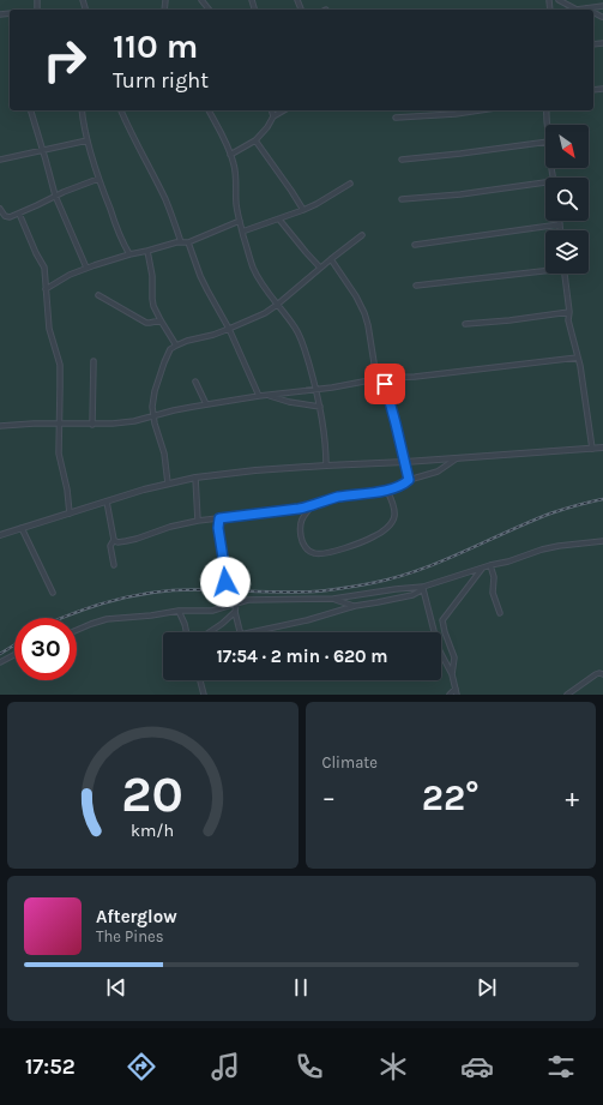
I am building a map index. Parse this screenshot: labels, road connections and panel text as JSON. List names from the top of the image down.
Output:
{
  "north": "bottom right",
  "page": {
    "turn": ["110 m", "Turn right"],
    "limit": "30",
    "trip": "17:54 · 2 min · 620 m",
    "tile": "Climate",
    "heat": ["−", "22°", "+"],
    "song": ["Afterglow", "The Pines"],
    "tabs": "17:52",
    "gauge": ["20", "km/h"]
  }
}
